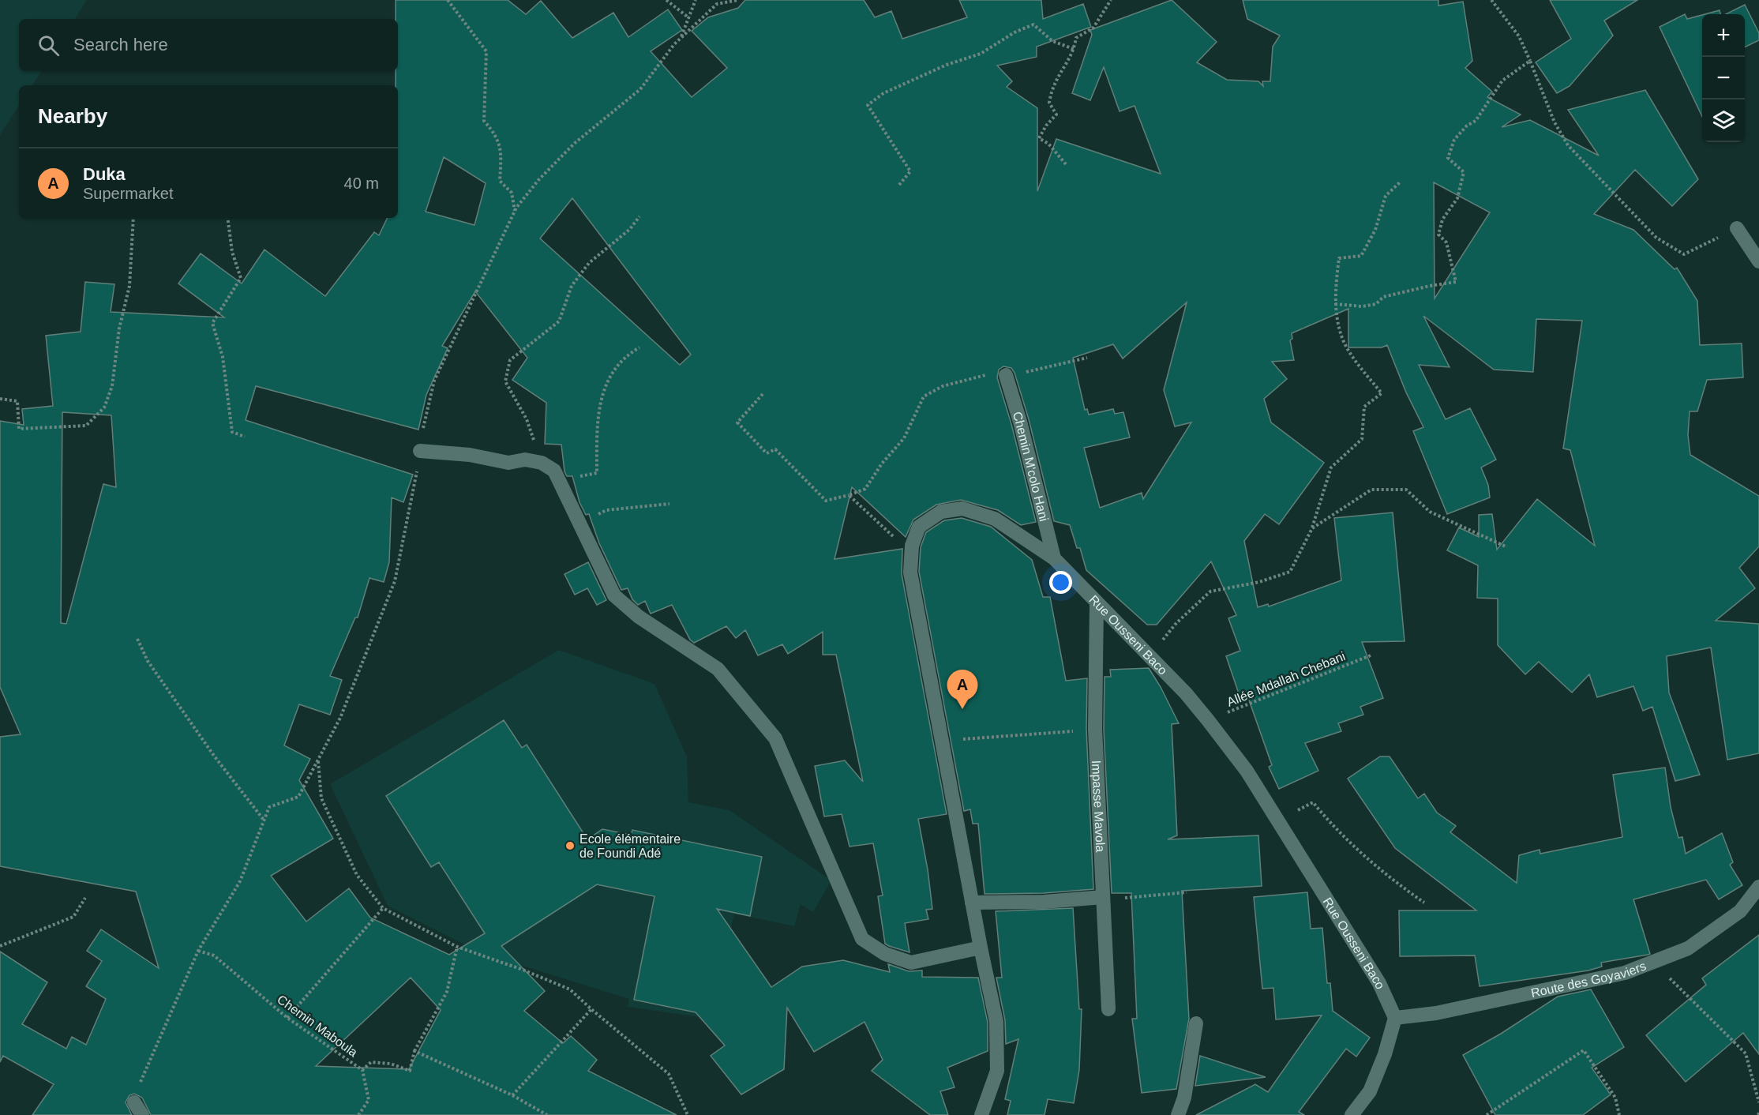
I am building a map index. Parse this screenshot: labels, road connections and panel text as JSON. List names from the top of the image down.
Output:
{
  "streets": {
    "street": [
      "Chemin M'colo Hani",
      "Rue Ousseni Baco",
      "Impasse Mavola",
      "Route des Goyaviers"
    ],
    "path": ["Allée Mdallah Chebani", "Chemin Maboula"]
  },
  "crossings": [
    ["Chemin M'colo Hani", "Rue Ousseni Baco"],
    ["Rue Ousseni Baco", "Allée Mdallah Chebani"],
    ["Rue Ousseni Baco", "Impasse Mavola"],
    ["Rue Ousseni Baco", "Route des Goyaviers"]
  ],
  "places": ["Ecole élémentaire de Foundi Adé"],
  "page": {
    "map_buttons": ["+", "−"],
    "search": "Search here",
    "heading": "Nearby",
    "list": [
      {
        "mark": "A",
        "name": "Duka",
        "note": "Supermarket",
        "value": "40 m"
      }
    ],
    "pins": "A"
  }
}
